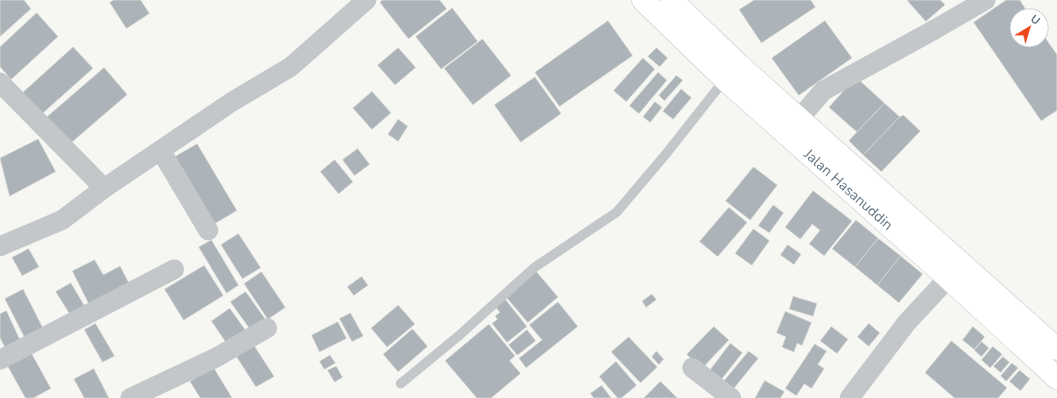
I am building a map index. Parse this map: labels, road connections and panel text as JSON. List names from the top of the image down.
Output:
{
  "streets": {
    "street": ["Jalan Hasanuddin"]
  },
  "north": "top right"
}
